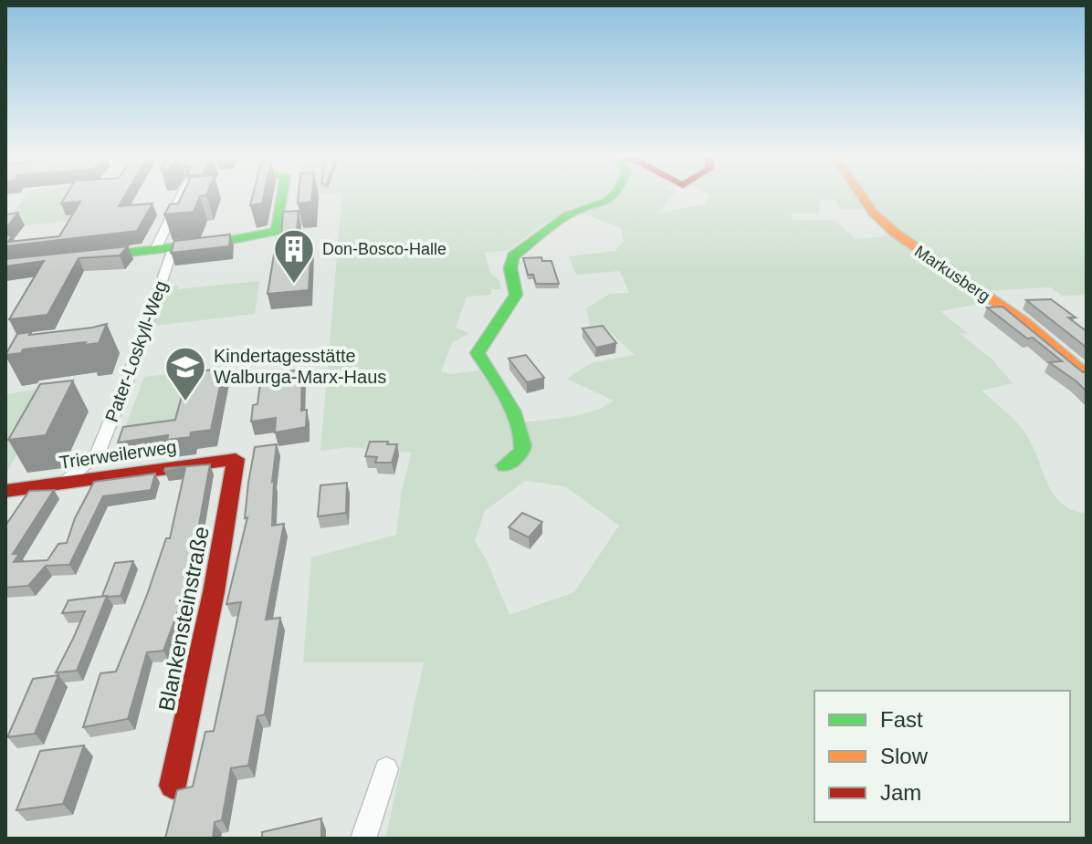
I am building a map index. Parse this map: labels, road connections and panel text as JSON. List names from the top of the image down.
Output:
{
  "streets": {
    "street": [
      "Markusberg",
      "Pater-Loskyll-Weg",
      "Trierweilerweg",
      "Blankensteinstraße"
    ]
  },
  "crossings": [
    ["Pater-Loskyll-Weg", "Trierweilerweg"],
    ["Trierweilerweg", "Blankensteinstraße"]
  ],
  "places": {
    "building": ["Don-Bosco-Halle"],
    "school or university": ["Kindertagesstätte Walburga-Marx-Haus"]
  },
  "legend": ["Fast", "Slow", "Jam"]
}
